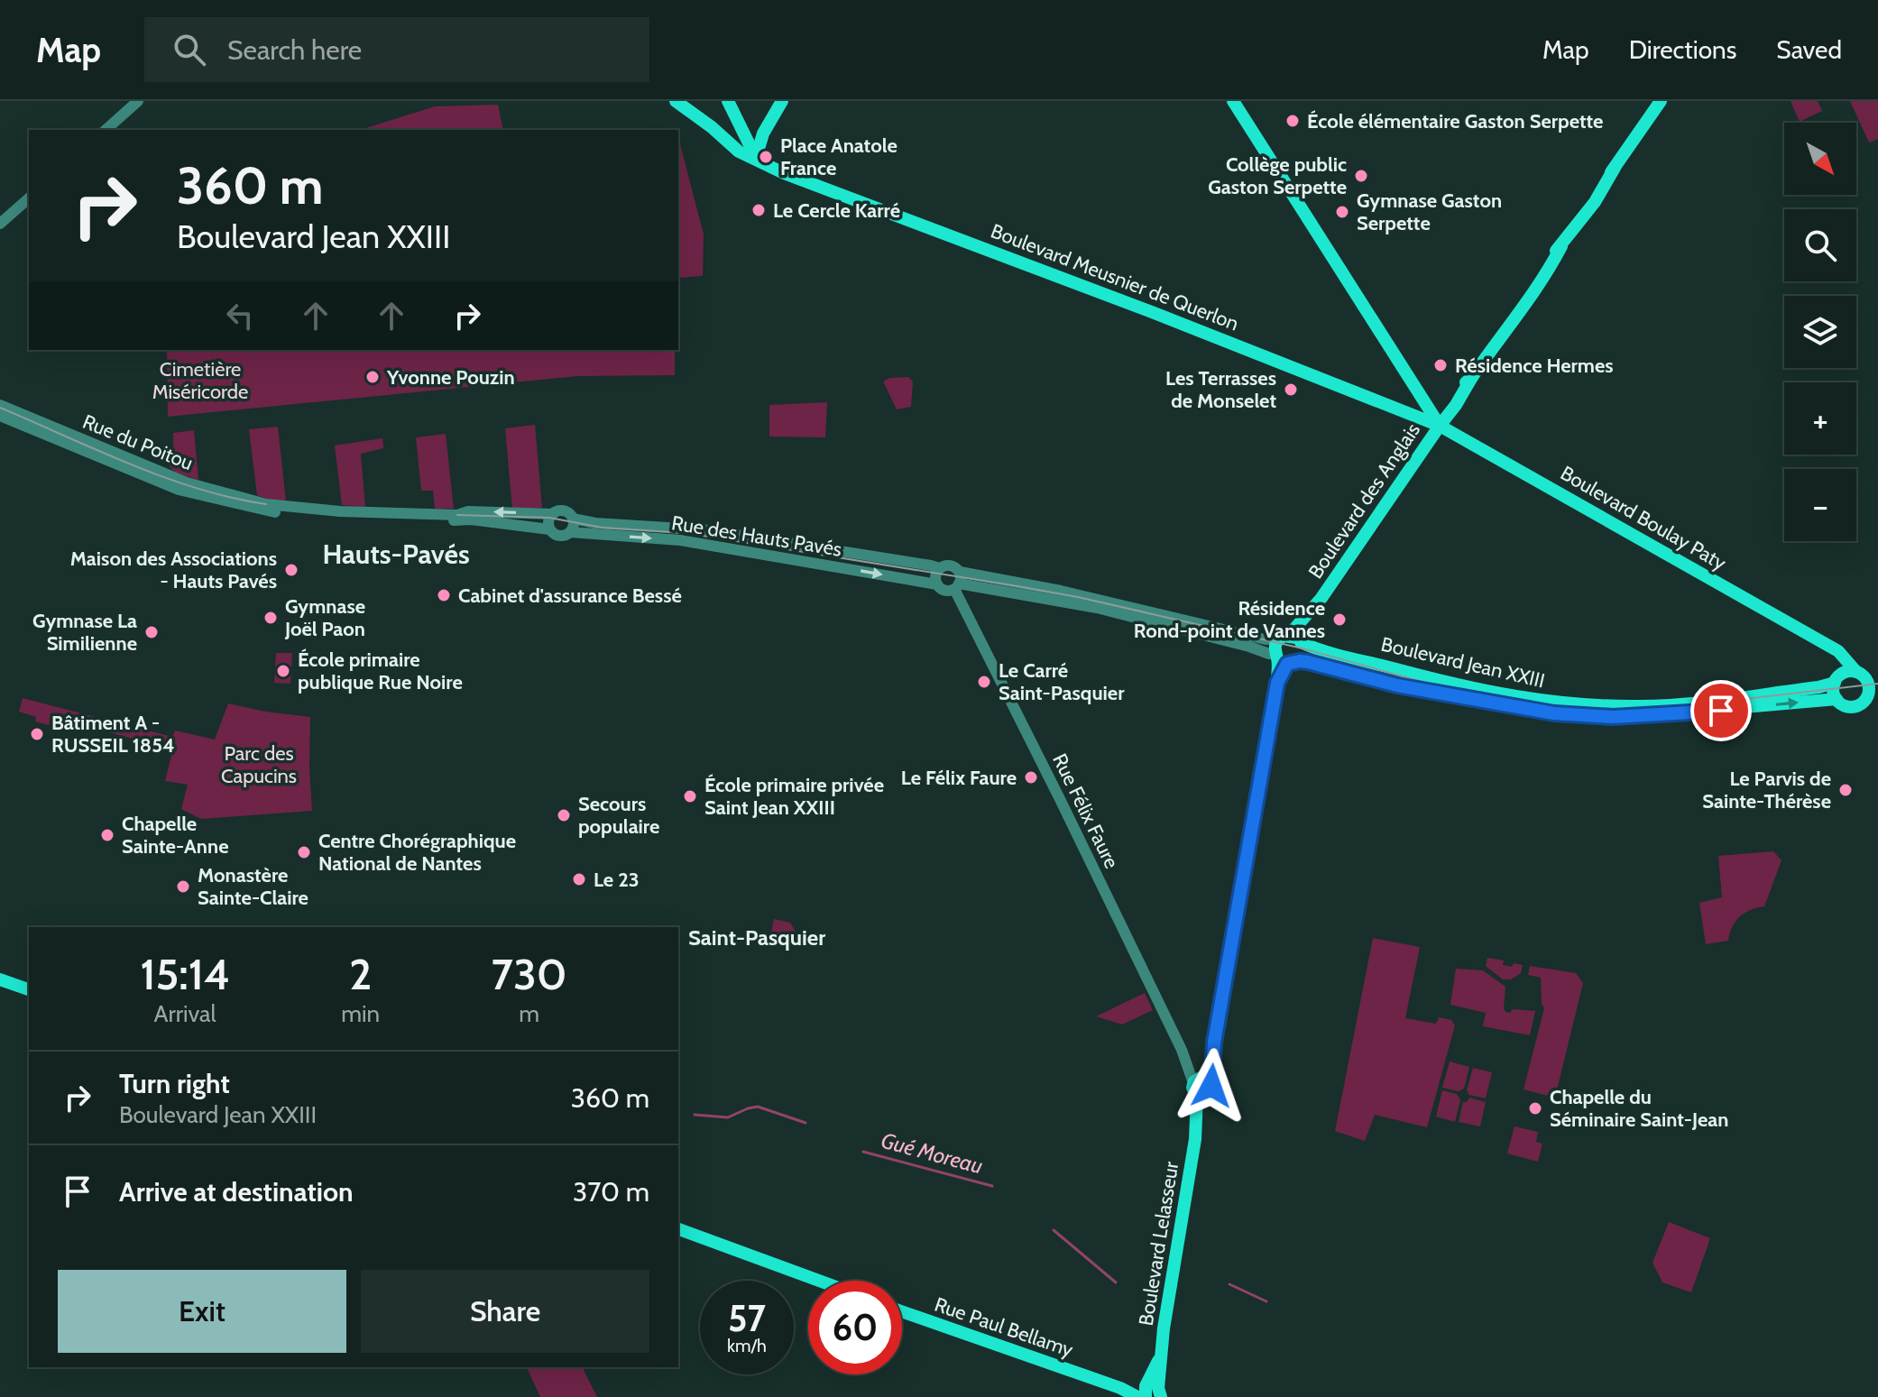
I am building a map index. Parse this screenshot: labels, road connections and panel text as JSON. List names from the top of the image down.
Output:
{
  "streets": {
    "main road": [
      "Boulevard Meusnier de Querlon",
      "Boulevard des Anglais",
      "Boulevard Boulay Paty",
      "Boulevard Jean XXIII",
      "Boulevard Lelasseur",
      "Rue Paul Bellamy"
    ],
    "street": ["Rue du Poitou", "Rue des Hauts Pavés", "Rue Félix Faure"]
  },
  "crossings": [
    ["Boulevard Meusnier de Querlon", "Boulevard des Anglais"],
    ["Boulevard Meusnier de Querlon", "Boulevard Boulay Paty"],
    ["Rue du Poitou", "Rue des Hauts Pavés"],
    ["Boulevard des Anglais", "Boulevard Boulay Paty"],
    ["Boulevard des Anglais", "Boulevard Jean XXIII"],
    ["Boulevard Boulay Paty", "Boulevard Jean XXIII"],
    ["Rue des Hauts Pavés", "Rue Félix Faure"],
    ["Boulevard Jean XXIII", "Boulevard Lelasseur"],
    ["Rue Félix Faure", "Boulevard Lelasseur"],
    ["Boulevard Lelasseur", "Rue Paul Bellamy"]
  ],
  "districts": ["Hauts-Pavés", "Saint-Pasquier"],
  "water": ["Gué Moreau"],
  "parks": ["Cimetière Miséricorde", "Parc des Capucins"],
  "places": [
    "École élémentaire Gaston Serpette",
    "Place Anatole France",
    "Collège public Gaston Serpette",
    "Le Cercle Karré",
    "Gymnase Gaston Serpette",
    "Résidence Hermes",
    "Yvonne Pouzin",
    "Les Terrasses de Monselet",
    "Maison des Associations - Hauts Pavés",
    "Cabinet d'assurance Bessé",
    "Gymnase Joël Paon",
    "Résidence Rond-point de Vannes",
    "Gymnase La Similienne",
    "École primaire publique Rue Noire",
    "Le Carré Saint-Pasquier",
    "Bâtiment A - RUSSEIL 1854",
    "Le Félix Faure",
    "Le Parvis de Sainte-Thérèse",
    "École primaire privée Saint Jean XXIII",
    "Secours populaire",
    "Chapelle Sainte-Anne",
    "Centre Chorégraphique National de Nantes",
    "Le 23",
    "Monastère Sainte-Claire",
    "Chapelle du Séminaire Saint-Jean"
  ],
  "north": "bottom right",
  "page": {
    "header": "Map",
    "search": "Search here",
    "nav": ["Map", "Directions", "Saved"],
    "map_buttons": ["+", "−"],
    "turn": ["360 m", "Boulevard Jean XXIII"],
    "eta": [
      "15:14",
      "Arrival",
      "2",
      "min",
      "730",
      "m"
    ],
    "list": [
      {
        "name": "Turn right",
        "note": "Boulevard Jean XXIII",
        "value": "360 m"
      },
      {
        "name": "Arrive at destination",
        "value": "370 m"
      }
    ],
    "buttons": ["Exit", "Share"],
    "speed": "57 km/h",
    "limit": "60"
  }
}
